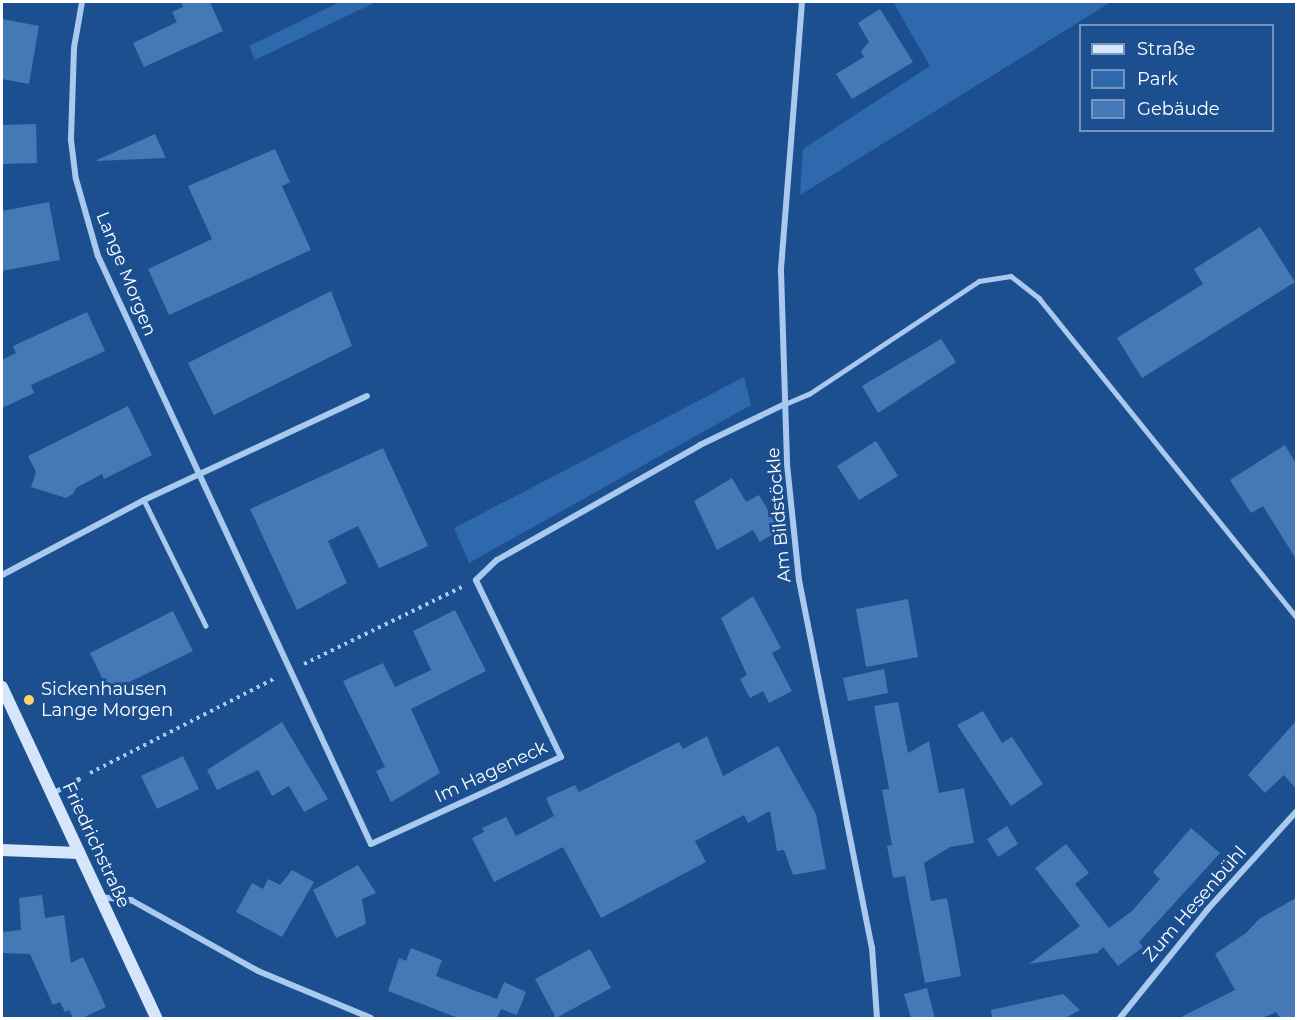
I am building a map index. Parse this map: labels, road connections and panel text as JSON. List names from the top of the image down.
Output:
{
  "streets": {
    "street": [
      "Lange Morgen",
      "Am Bildstöckle",
      "Im Hageneck",
      "Friedrichstraße",
      "Zum Hesenbühl"
    ]
  },
  "crossings": [
    ["Lange Morgen", "Im Hageneck"],
    ["Am Bildstöckle", "Im Hageneck"]
  ],
  "places": ["Sickenhausen Lange Morgen"],
  "legend": ["Straße", "Park", "Gebäude"]
}
